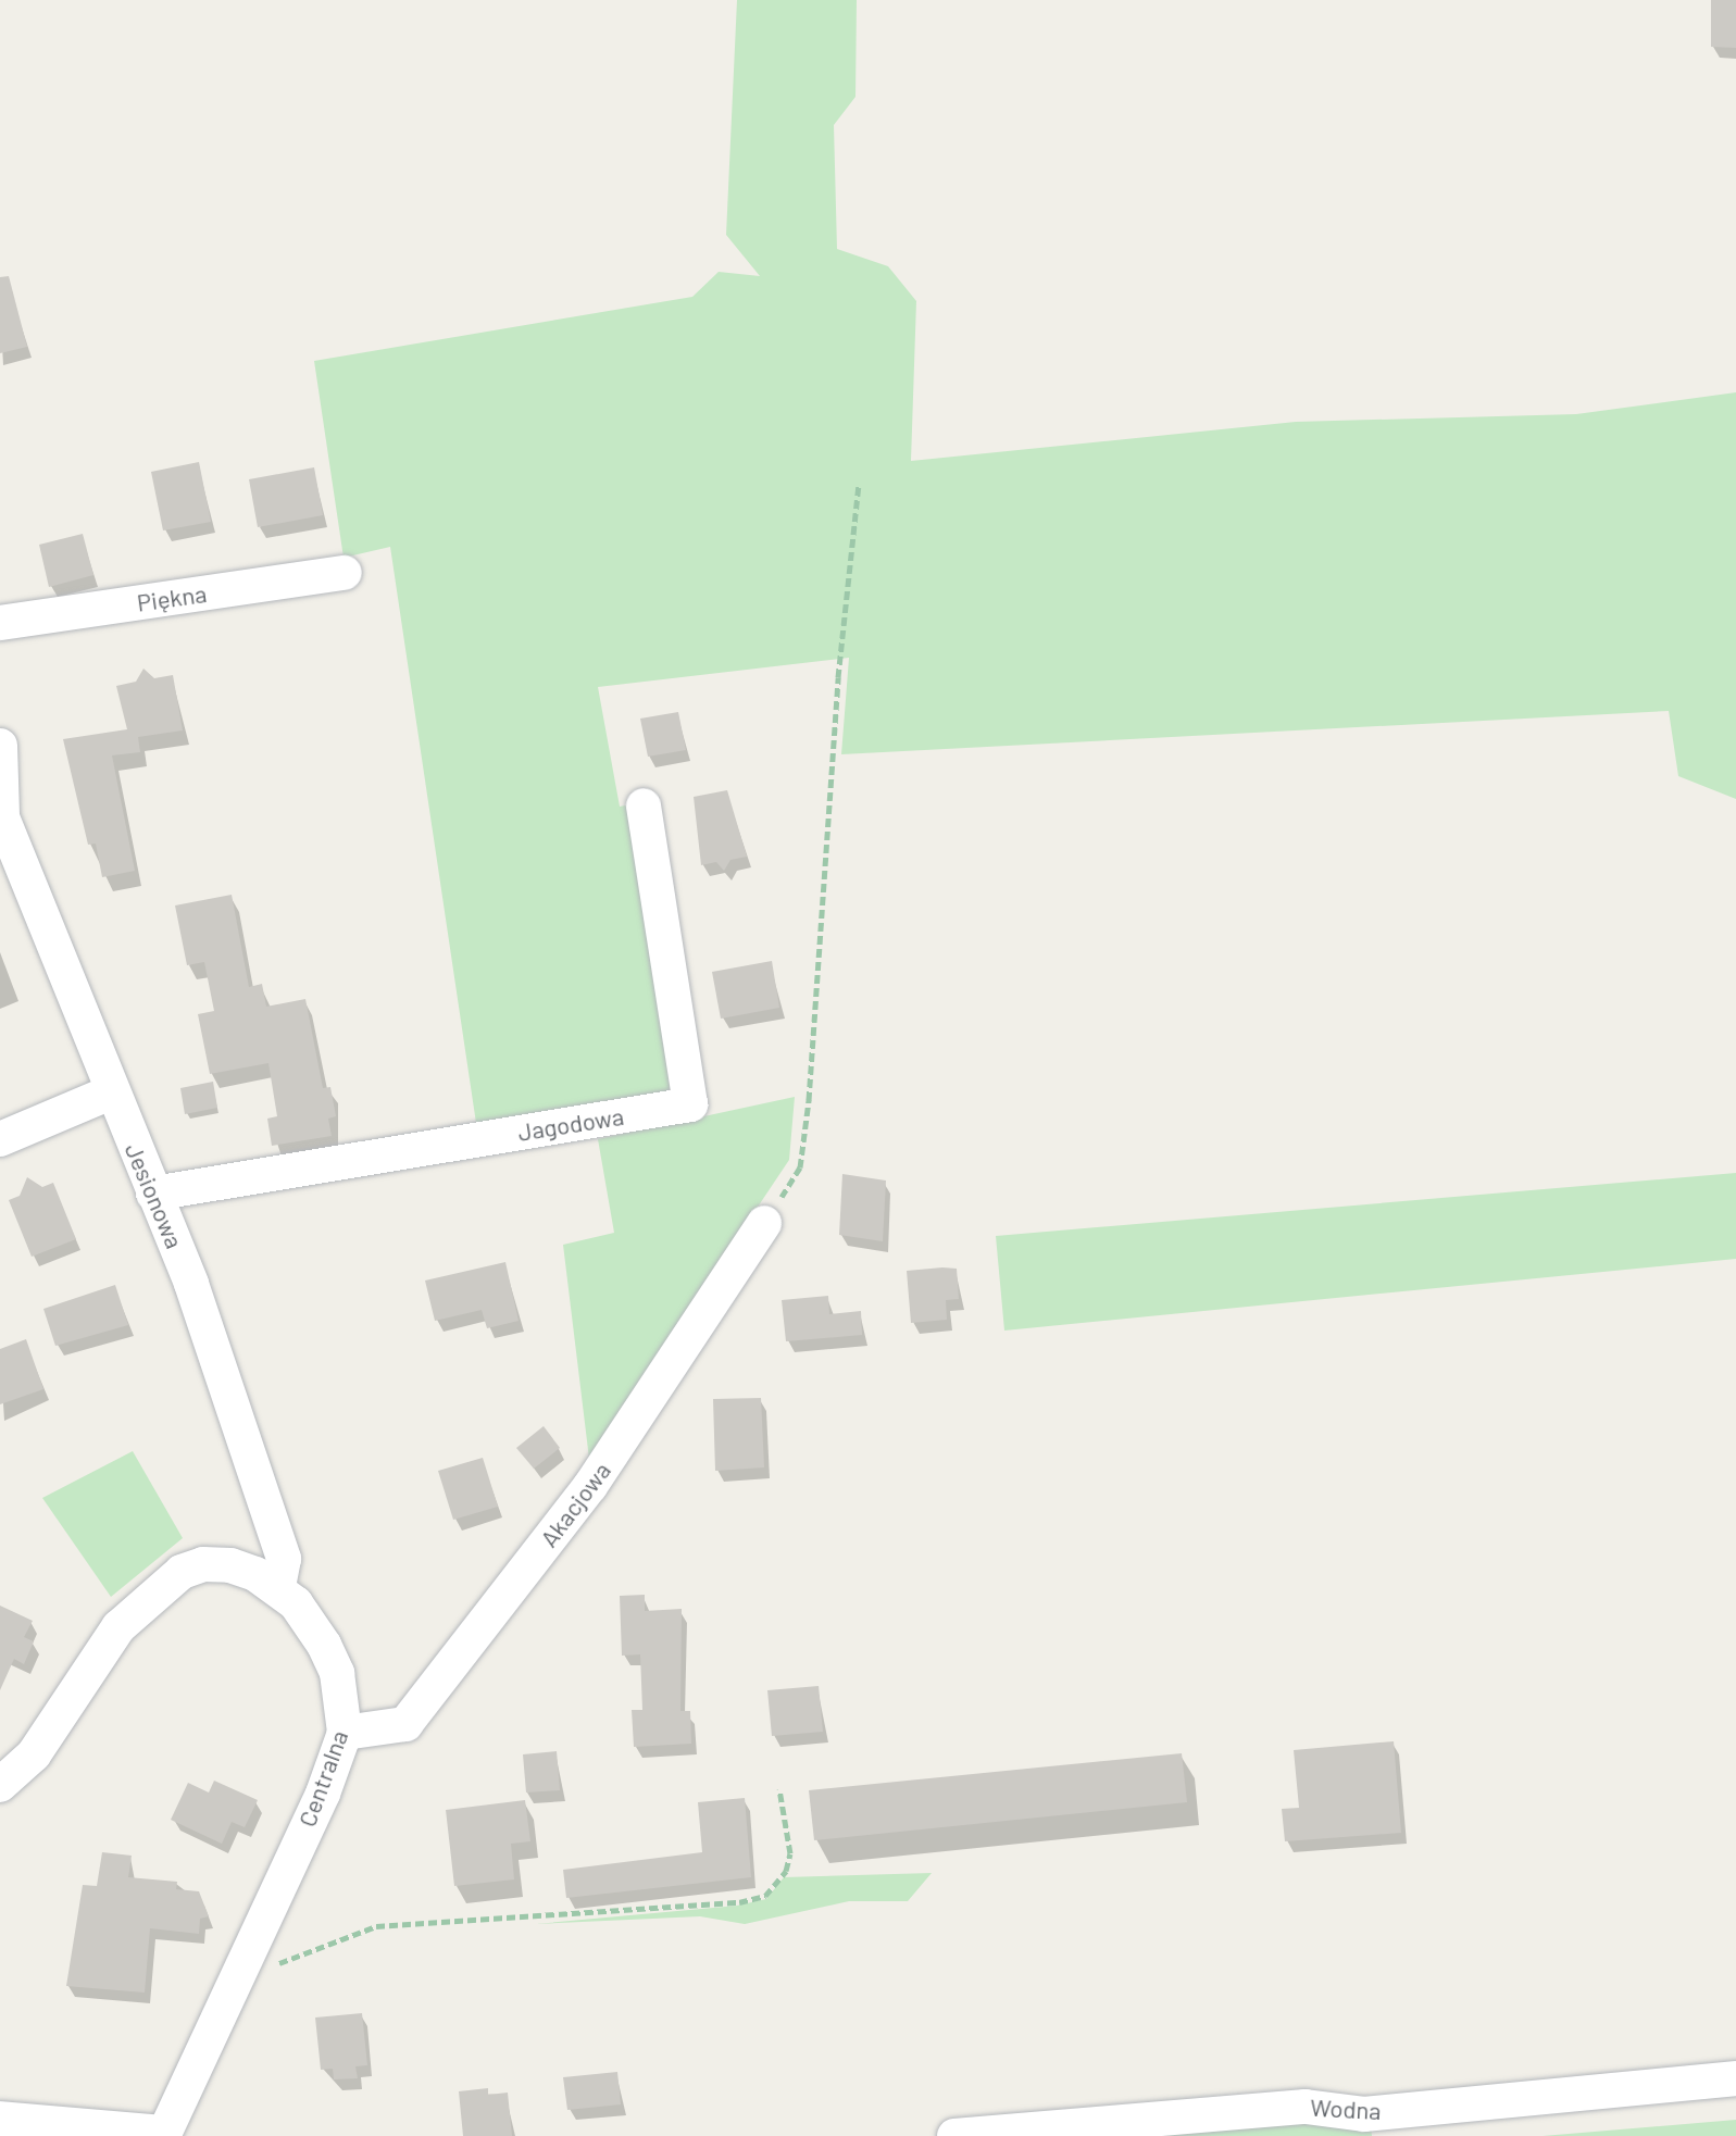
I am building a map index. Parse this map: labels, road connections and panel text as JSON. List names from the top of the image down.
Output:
{
  "streets": {
    "street": [
      "Piękna",
      "Jagodowa",
      "Jesionowa",
      "Akacjowa",
      "Centralna",
      "Wodna"
    ]
  },
  "crossings": [
    ["Jagodowa", "Jesionowa"],
    ["Jesionowa", "Centralna"],
    ["Akacjowa", "Centralna"]
  ]
}
